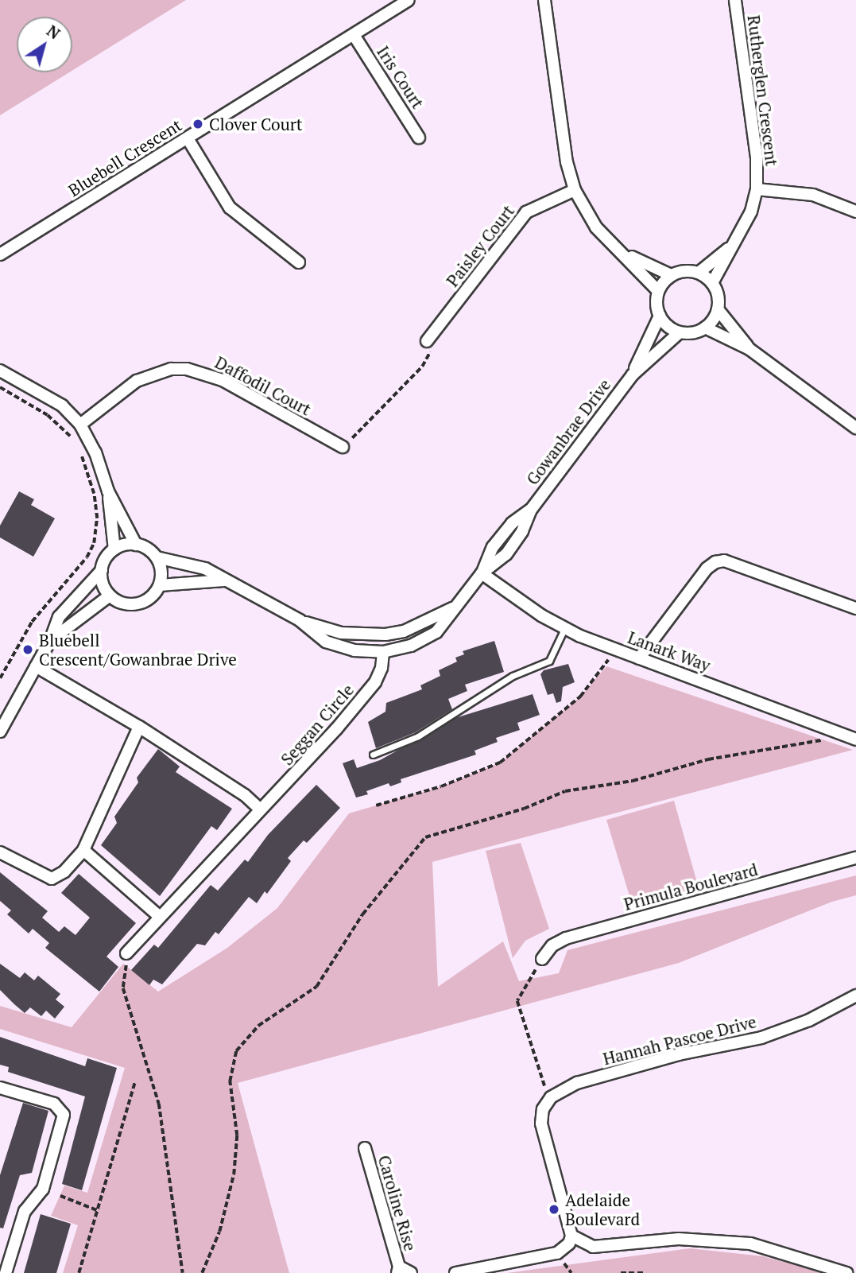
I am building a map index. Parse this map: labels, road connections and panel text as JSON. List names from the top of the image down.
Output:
{
  "streets": {
    "street": [
      "Iris Court",
      "Rutherglen Crescent",
      "Bluebell Crescent",
      "Paisley Court",
      "Daffodil Court",
      "Gowanbrae Drive",
      "Lanark Way",
      "Seggan Circle",
      "Primula Boulevard",
      "Hannah Pascoe Drive",
      "Caroline Rise"
    ]
  },
  "crossings": [
    ["Iris Court", "Bluebell Crescent"],
    ["Rutherglen Crescent", "Gowanbrae Drive"],
    ["Gowanbrae Drive", "Lanark Way"],
    ["Gowanbrae Drive", "Seggan Circle"]
  ],
  "places": ["Clover Court", "Bluebell Crescent/Gowanbrae Drive", "Adelaide Boulevard"],
  "north": "top right"
}
